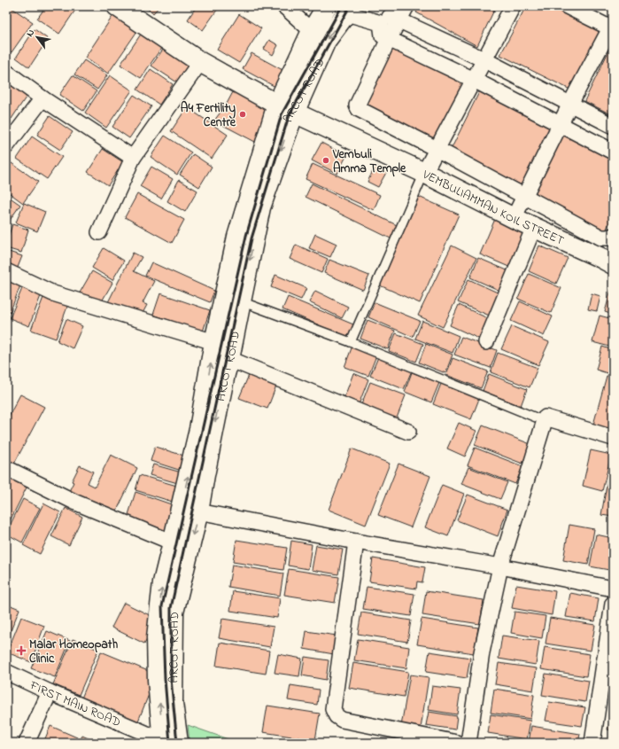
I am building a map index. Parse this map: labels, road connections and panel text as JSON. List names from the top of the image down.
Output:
{
  "streets": {
    "main road": ["ARCOT ROAD", "VEMBULIAMMAN KOIL STREET"],
    "street": ["FIRST MAIN ROAD"]
  },
  "crossings": [
    ["ARCOT ROAD", "VEMBULIAMMAN KOIL STREET"],
    ["ARCOT ROAD", "FIRST MAIN ROAD"]
  ],
  "places": {
    "other": ["A4 Fertility Centre", "Vembuli Amma Temple"],
    "health": ["Malar Homeopath Clinic"]
  },
  "north": "top left"
}
